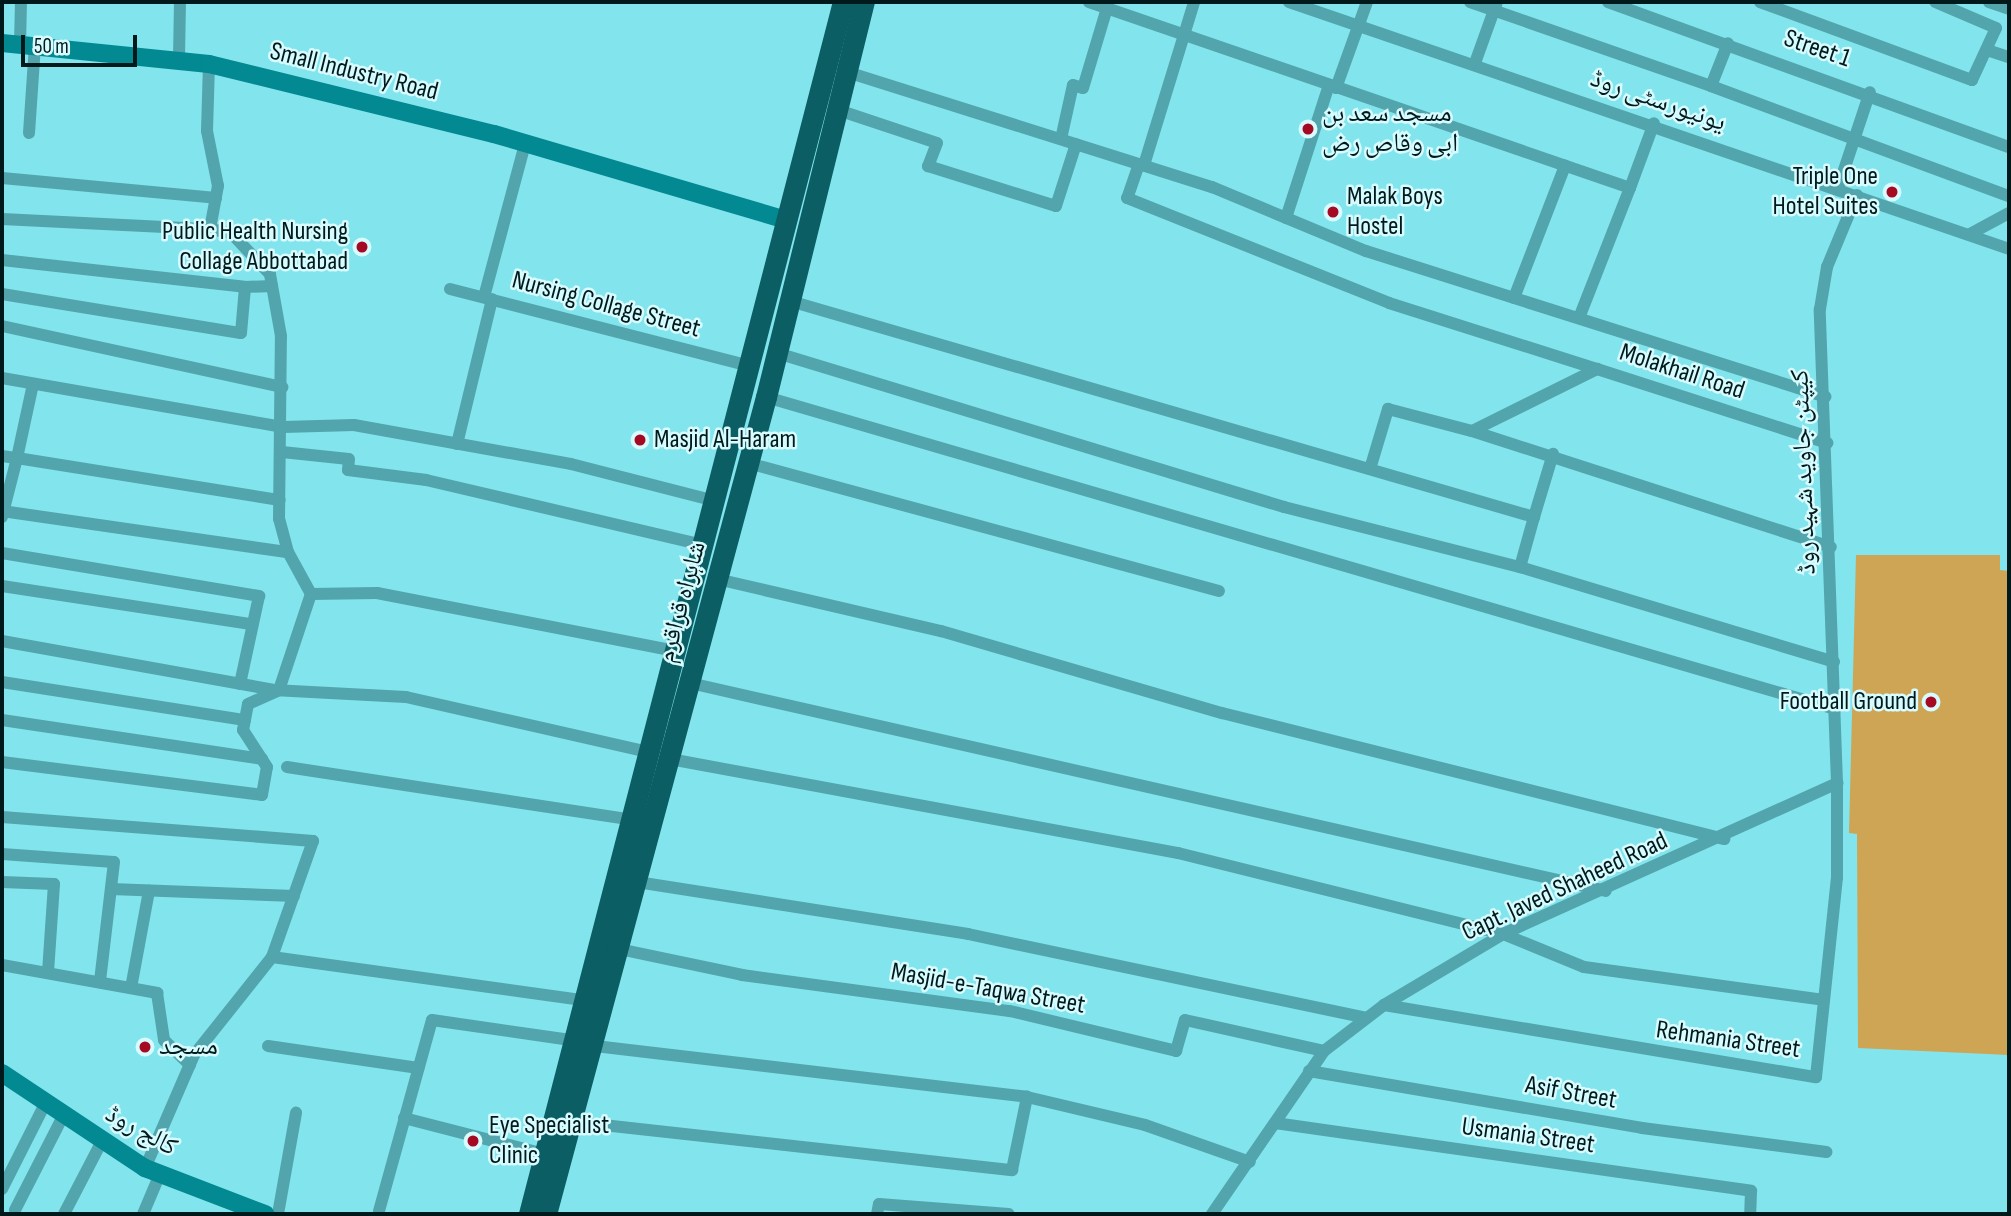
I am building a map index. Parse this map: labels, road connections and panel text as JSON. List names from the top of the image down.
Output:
{
  "streets": {
    "highway": ["شاہراہ قراقرم"],
    "street": [
      "Street 1",
      "Small Industry Road",
      "یونیورسٹی روڈ",
      "Nursing Collage Street",
      "Molakhail Road",
      "کیپٹن جاوید شہید روڈ",
      "Capt. Javed Shaheed Road",
      "Masjid-e-Taqwa Street",
      "Rehmania Street",
      "Asif Street",
      "کالج روڈ",
      "Usmania Street"
    ]
  },
  "crossings": [
    ["Small Industry Road", "شاہراہ قراقرم"],
    ["یونیورسٹی روڈ", "کیپٹن جاوید شہید روڈ"],
    ["Nursing Collage Street", "شاہراہ قراقرم"],
    ["Molakhail Road", "کیپٹن جاوید شہید روڈ"],
    ["کیپٹن جاوید شہید روڈ", "Capt. Javed Shaheed Road"],
    ["کیپٹن جاوید شہید روڈ", "Rehmania Street"],
    ["شاہراہ قراقرم", "Masjid-e-Taqwa Street"],
    ["Capt. Javed Shaheed Road", "Masjid-e-Taqwa Street"],
    ["Capt. Javed Shaheed Road", "Rehmania Street"],
    ["Capt. Javed Shaheed Road", "Asif Street"],
    ["Capt. Javed Shaheed Road", "Usmania Street"]
  ],
  "places": [
    "مسجد سعد بن ابی وقاص رض",
    "Triple One Hotel Suites",
    "Malak Boys Hostel",
    "Public Health Nursing Collage Abbottabad",
    "Masjid Al-Haram",
    "Football Ground",
    "مسجد",
    "Eye Specialist Clinic"
  ],
  "scale_bar": "50 m"
}
